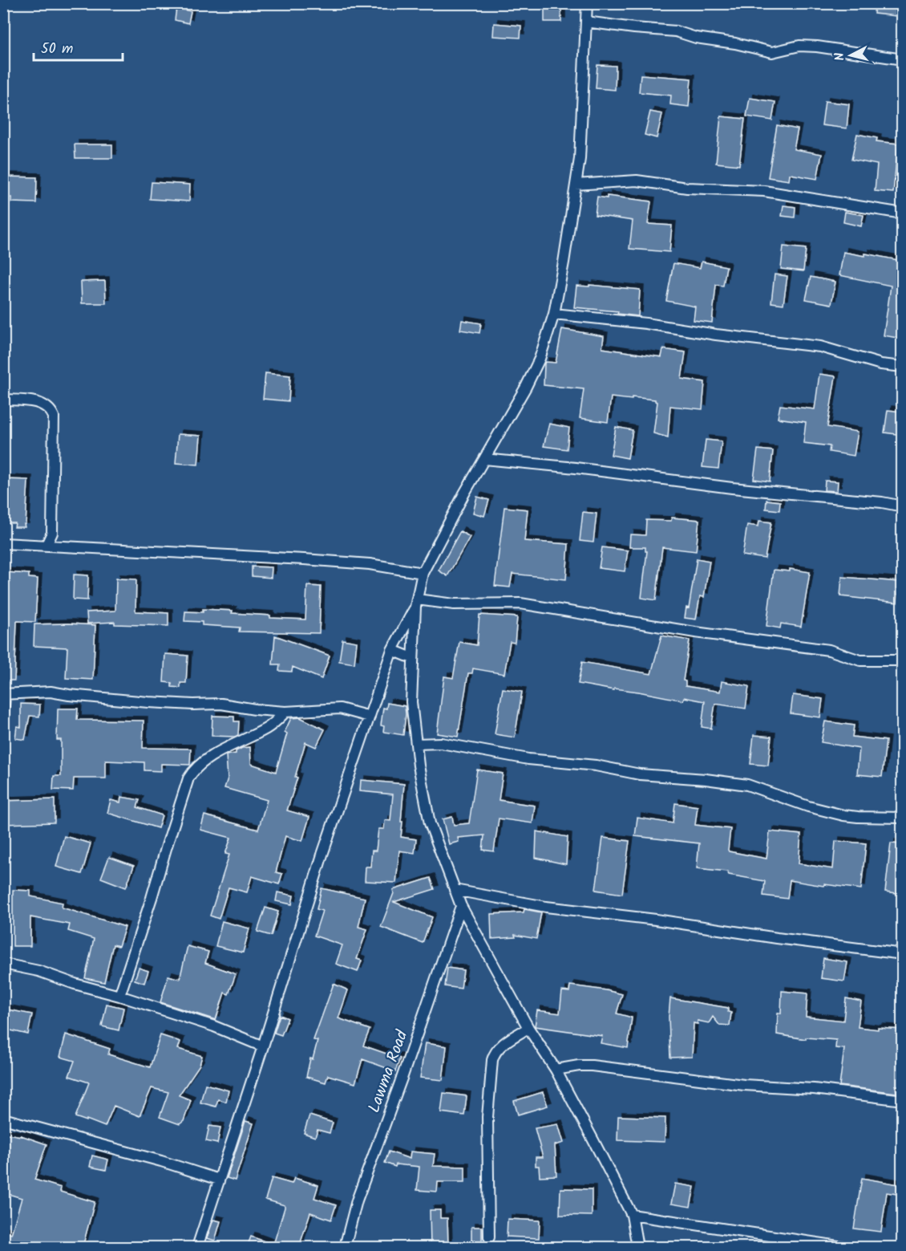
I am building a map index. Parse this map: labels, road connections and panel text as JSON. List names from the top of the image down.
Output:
{
  "streets": {
    "street": ["Lawma Road"]
  },
  "scale_bar": "50 m",
  "north": "left"
}
